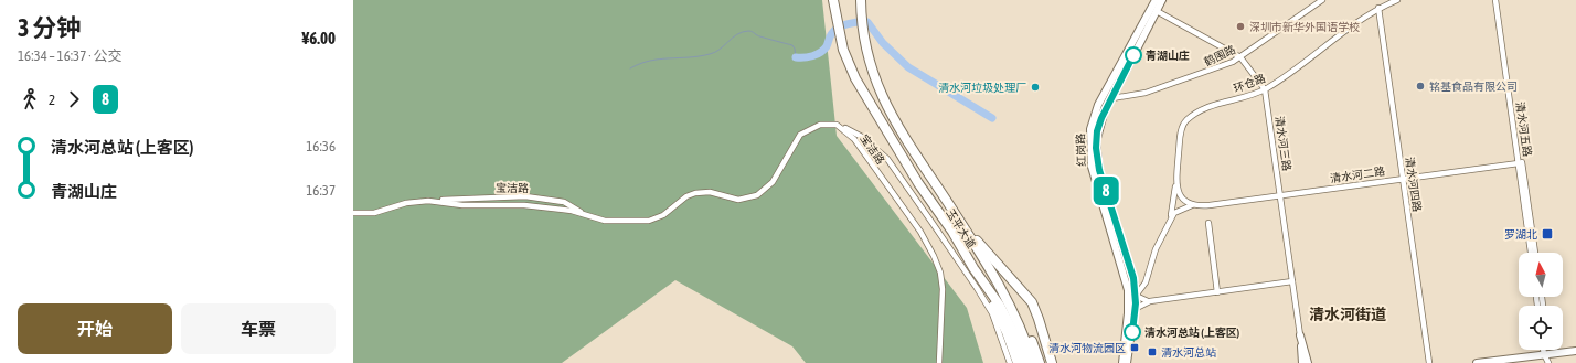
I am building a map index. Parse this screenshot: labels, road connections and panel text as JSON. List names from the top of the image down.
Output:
{
  "streets": {
    "highway": ["玉平大道"],
    "main road": ["清水河三路", "红岗路"],
    "street": [
      "鹤围路",
      "环仓路",
      "清水河五路",
      "宝洁路",
      "清水河二路",
      "清水河四路"
    ]
  },
  "crossings": [
    ["鹤围路", "清水河三路"],
    ["鹤围路", "红岗路"],
    ["环仓路", "清水河三路"],
    ["环仓路", "清水河二路"],
    ["环仓路", "清水河四路"],
    ["清水河五路", "清水河二路"],
    ["清水河三路", "红岗路"],
    ["清水河三路", "清水河二路"],
    ["清水河二路", "清水河四路"]
  ],
  "districts": ["清水河街道"],
  "places": {
    "other": [
      "深圳市新华外国语学校",
      "青湖山庄",
      "铭基食品有限公司",
      "清水河垃圾处理厂",
      "清水河总站 (上客区)"
    ],
    "transit": ["罗湖北", "清水河物流园区", "清水河总站"]
  },
  "lines": ["bus line 8"],
  "north": "top",
  "page": {
    "heading": ["3 分钟", "16:34 – 16:37 · 公交", "¥6.00"],
    "on_map": "8",
    "legs": ["2", "8"],
    "list": [
      {
        "name": "清水河总站 (上客区)",
        "value": "16:36"
      },
      {
        "name": "青湖山庄",
        "value": "16:37"
      }
    ],
    "buttons": ["开始", "车票"]
  }
}
